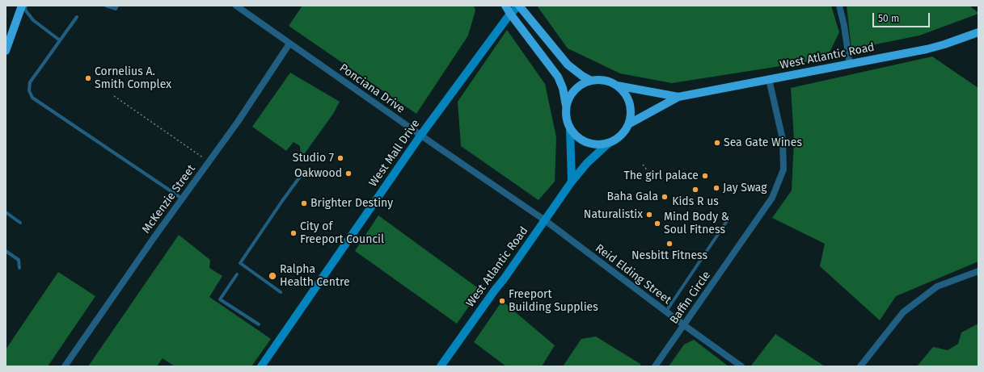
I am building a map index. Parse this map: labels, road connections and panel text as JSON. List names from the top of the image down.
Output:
{
  "streets": {
    "main road": ["West Atlantic Road"],
    "street": [
      "Ponciana Drive",
      "West Mall Drive",
      "McKenzie Street",
      "Reid Elding Street",
      "Baffin Circle"
    ]
  },
  "crossings": [
    ["West Atlantic Road", "Ponciana Drive"],
    ["West Atlantic Road", "Reid Elding Street"],
    ["West Atlantic Road", "Baffin Circle"],
    ["Ponciana Drive", "West Mall Drive"],
    ["Ponciana Drive", "McKenzie Street"],
    ["Ponciana Drive", "Reid Elding Street"],
    ["Reid Elding Street", "Baffin Circle"]
  ],
  "places": [
    "Cornelius A. Smith Complex",
    "Sea Gate Wines",
    "Studio 7",
    "Oakwood",
    "The girl palace",
    "Jay Swag",
    "Kids R us",
    "Baha Gala",
    "Brighter Destiny",
    "Naturalistix",
    "Mind Body & Soul Fitness",
    "City of Freeport Council",
    "Nesbitt Fitness",
    "Ralpha Health Centre",
    "Freeport Building Supplies"
  ],
  "scale_bar": "50 m"
}
